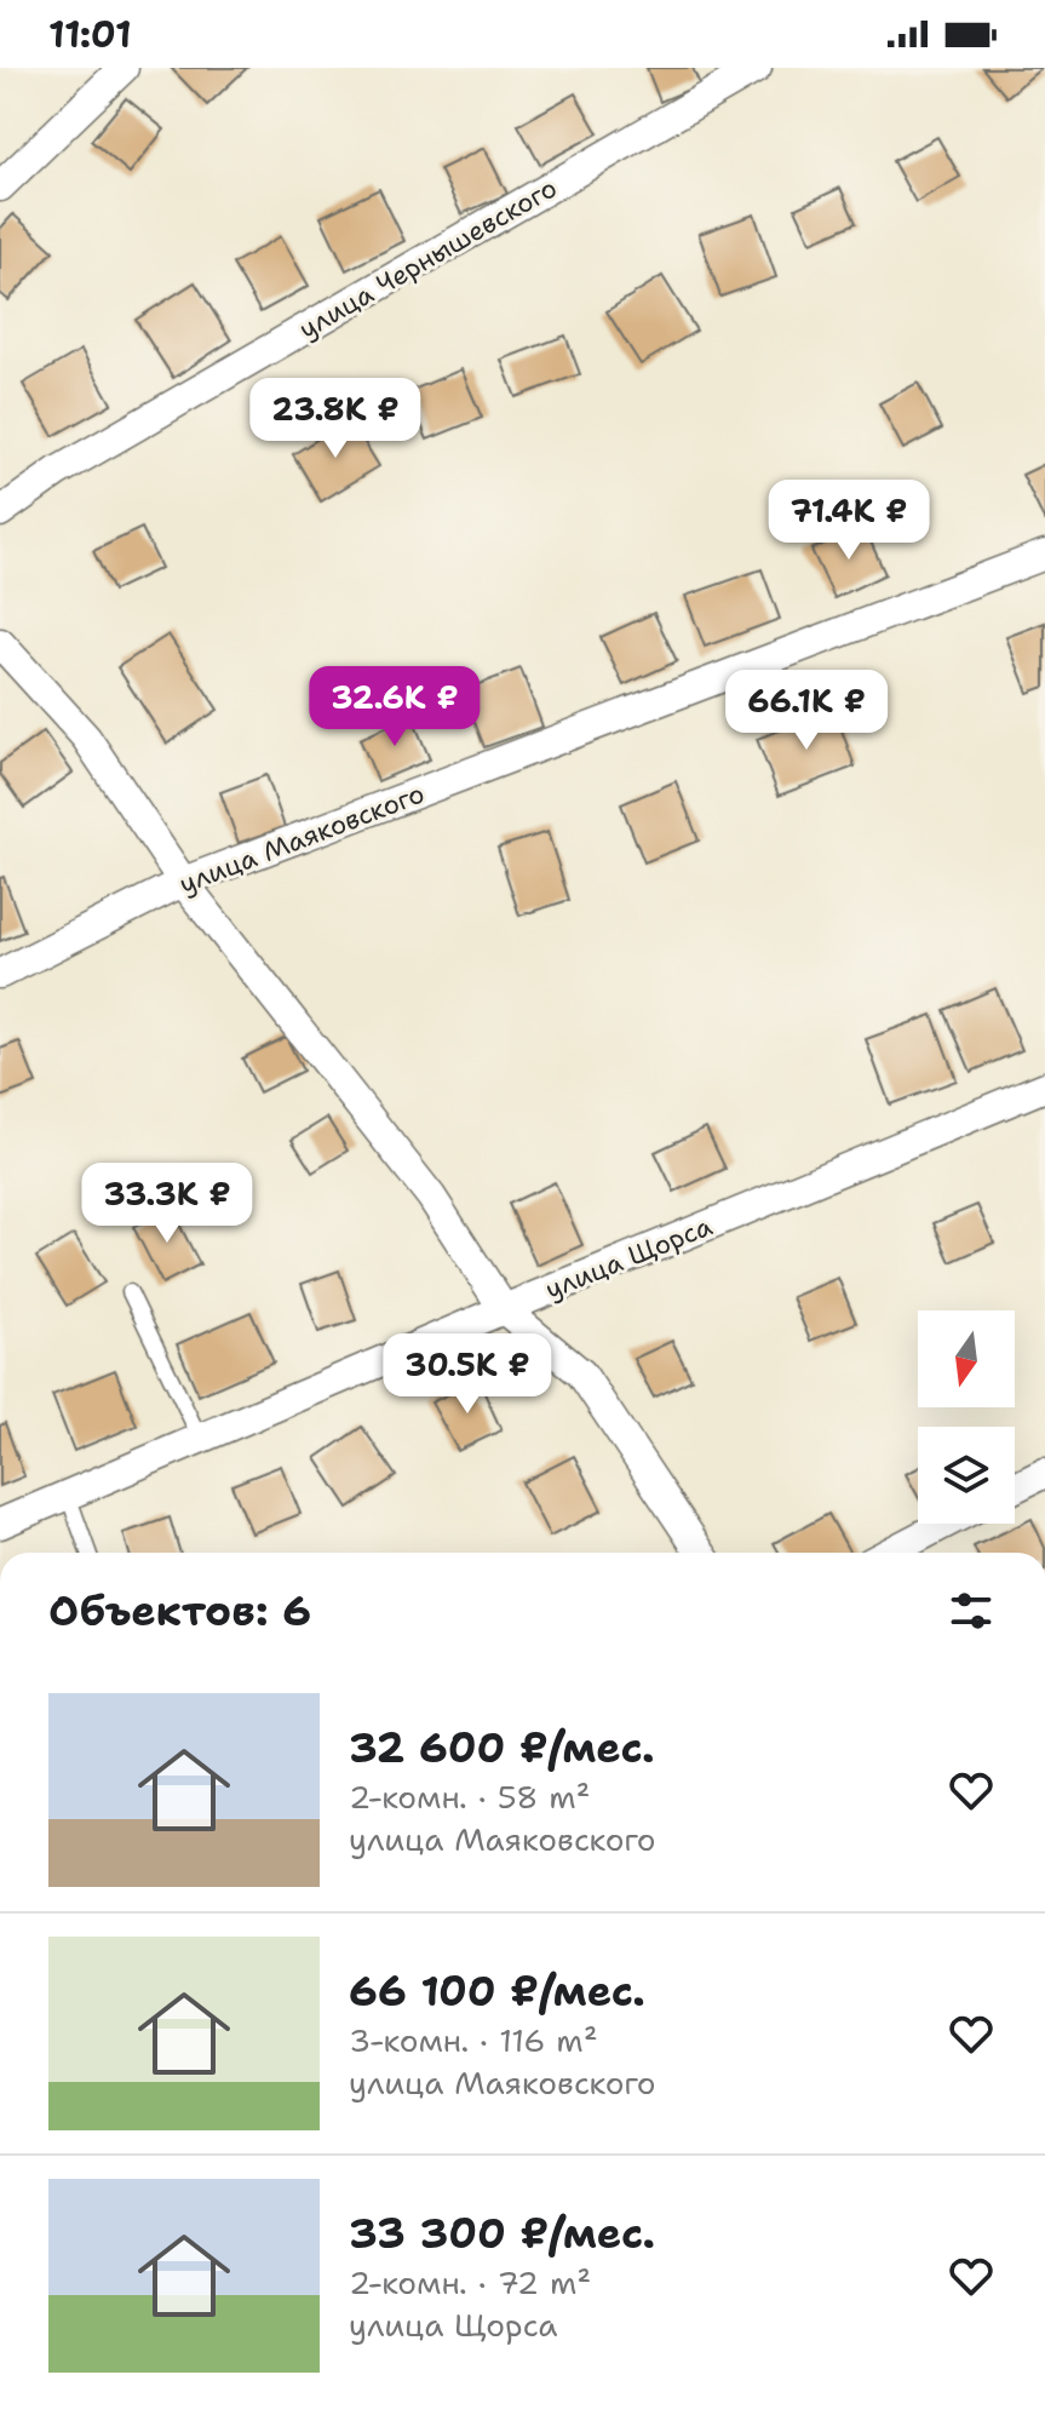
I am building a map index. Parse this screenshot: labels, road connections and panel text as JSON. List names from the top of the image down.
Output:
{
  "streets": {
    "street": ["улица Чернышевского", "улица Маяковского", "улица Щорса"]
  },
  "north": "bottom",
  "page": {
    "status": "11:01",
    "price": [
      "23.8K ₽",
      "71.4K ₽",
      "32.6K ₽",
      "66.1K ₽",
      "33.3K ₽",
      "30.5K ₽"
    ],
    "heading": "Объектов: 6",
    "list": [
      {
        "name": "32 600 ₽/мес.",
        "note": "2-комн. · 58 m² · улица Маяковского"
      },
      {
        "name": "66 100 ₽/мес.",
        "note": "3-комн. · 116 m² · улица Маяковского"
      },
      {
        "name": "33 300 ₽/мес.",
        "note": "2-комн. · 72 m² · улица Щорса"
      }
    ]
  }
}
